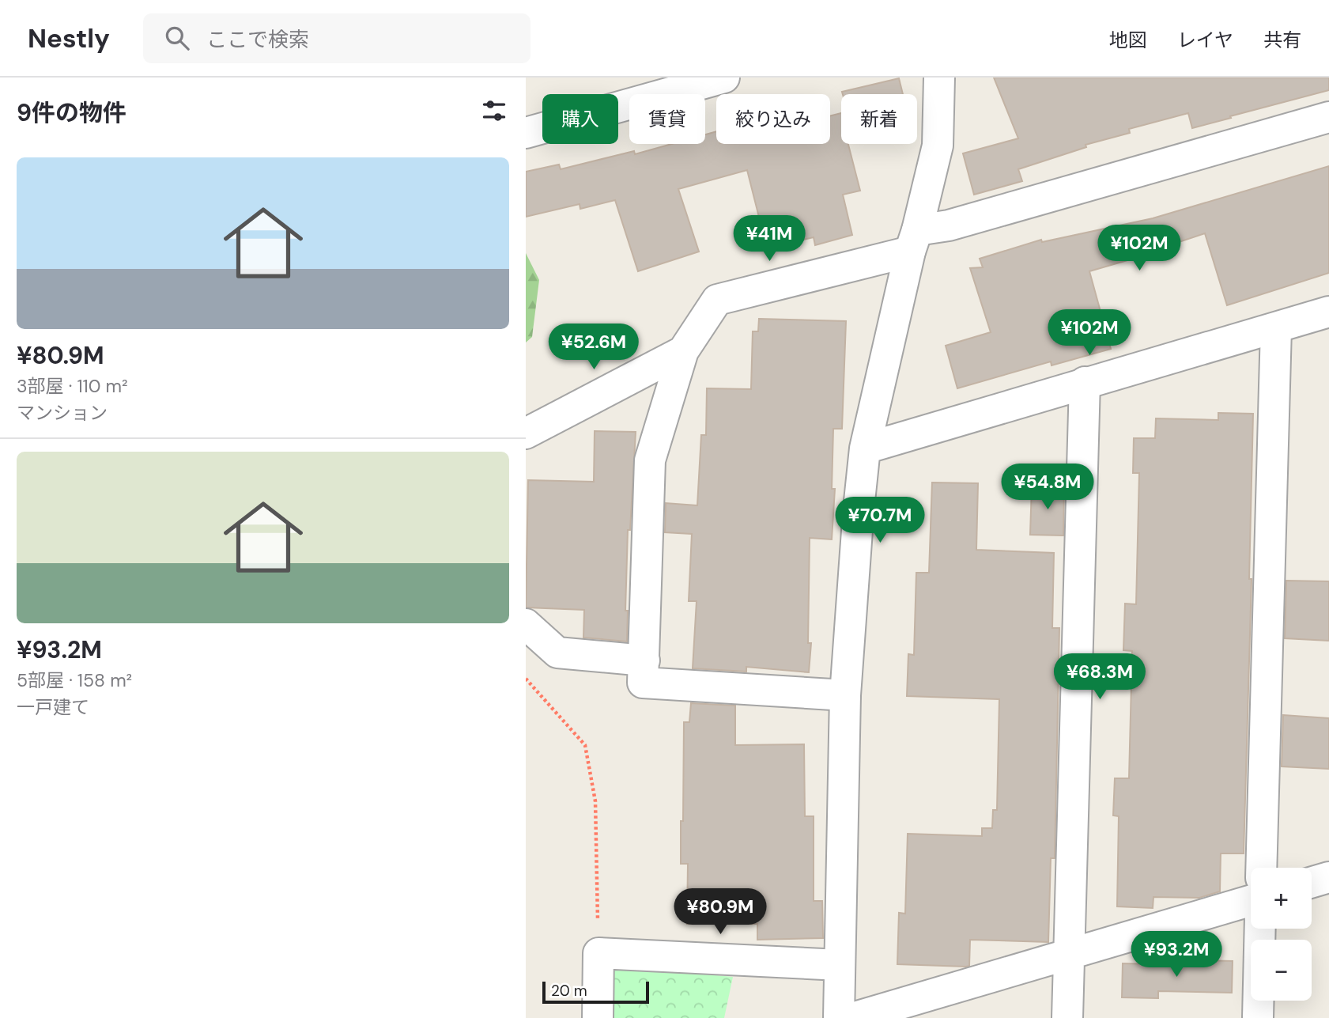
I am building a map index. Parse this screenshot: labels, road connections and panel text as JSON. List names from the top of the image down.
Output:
{
  "scale_bar": "20 m",
  "page": {
    "header": "Nestly",
    "search": "ここで検索",
    "nav": ["地図", "レイヤ", "共有"],
    "heading": "9件の物件",
    "chip": [
      "購入",
      "賃貸",
      "絞り込み",
      "新着"
    ],
    "list": [
      {
        "name": "¥80.9M",
        "note": "3部屋 · 110 m² · マンション"
      },
      {
        "name": "¥93.2M",
        "note": "5部屋 · 158 m² · 一戸建て"
      }
    ],
    "price": [
      "¥41M",
      "¥102M",
      "¥102M",
      "¥52.6M",
      "¥54.8M",
      "¥70.7M",
      "¥68.3M",
      "¥80.9M",
      "¥93.2M"
    ],
    "map_buttons": ["+", "−"],
    "scale": "20 m"
  }
}
